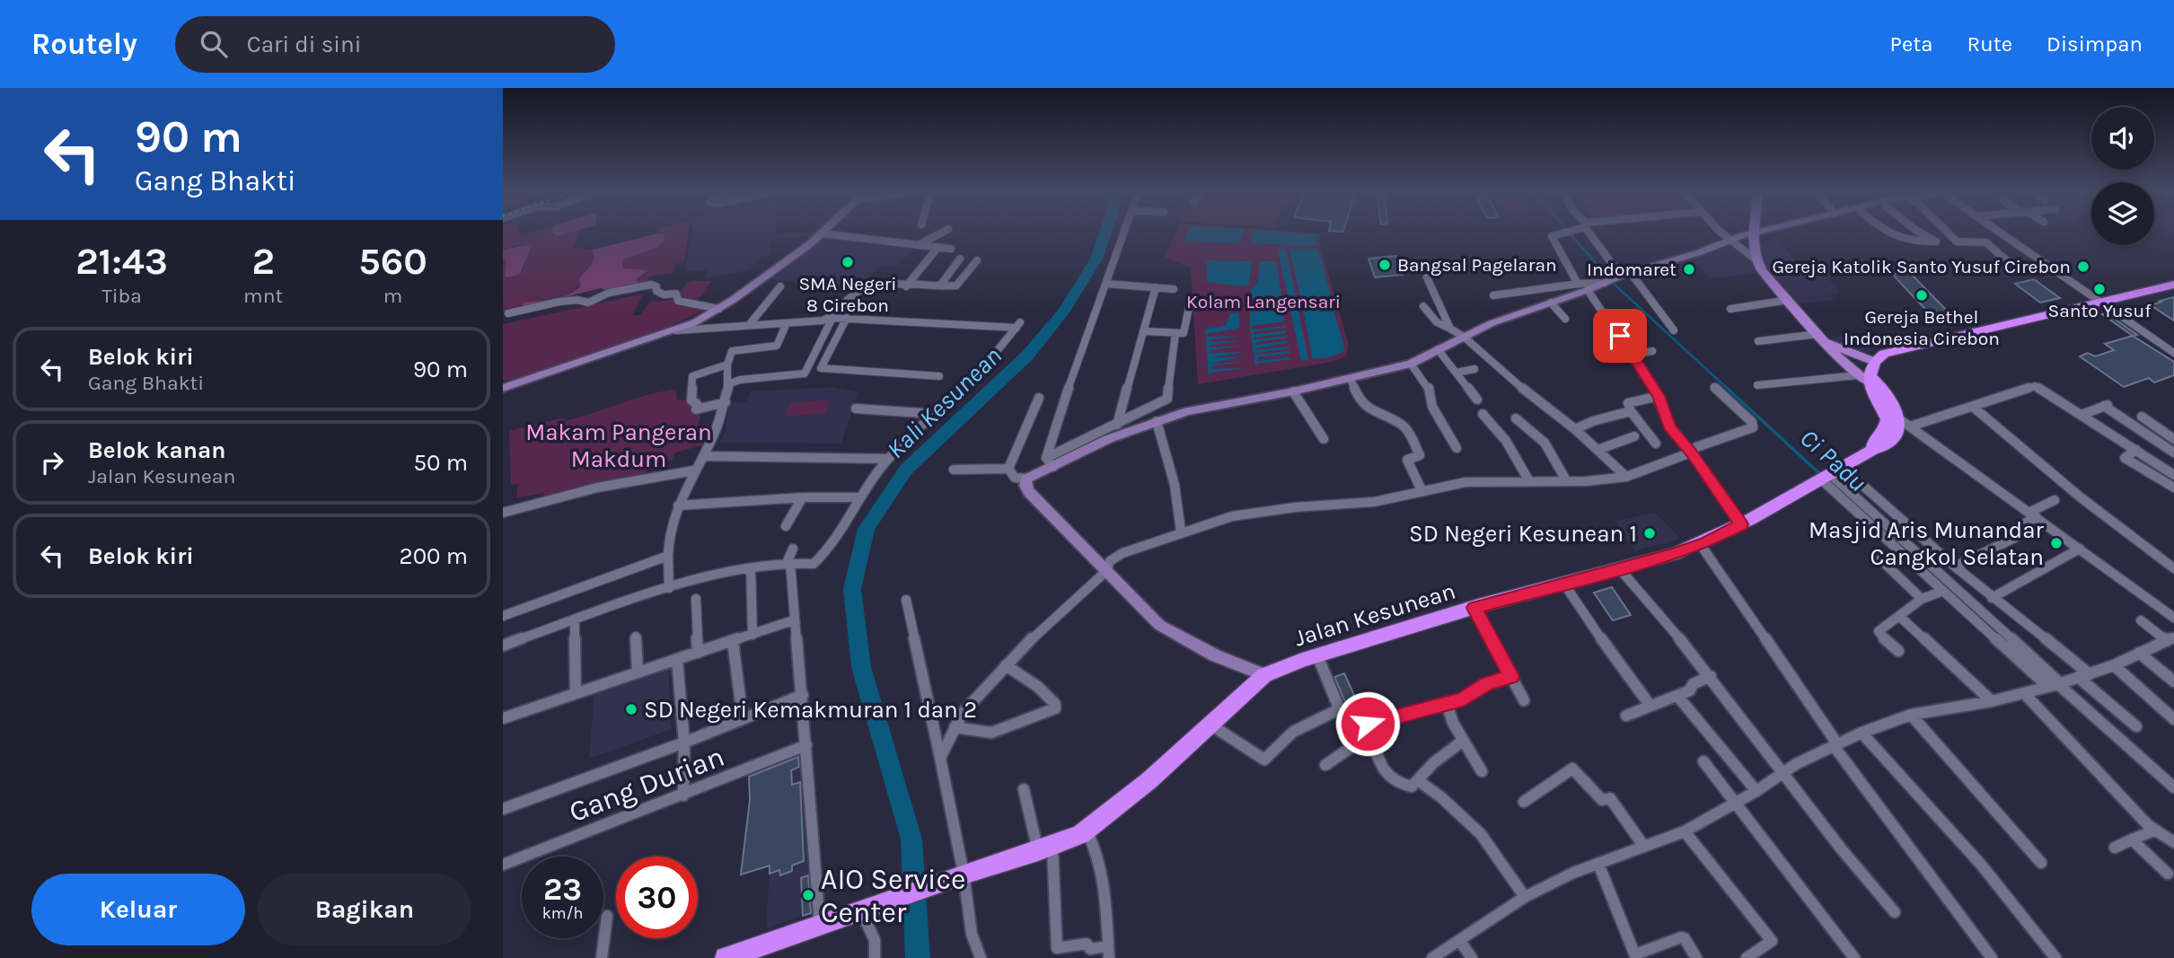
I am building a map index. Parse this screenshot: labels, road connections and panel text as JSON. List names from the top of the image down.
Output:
{
  "streets": {
    "highway": ["Jalan Kesunean"],
    "street": ["Gang Durian"]
  },
  "water": ["Kali Kesunean", "Ci Padu"],
  "parks": ["Kolam Langensari", "Makam Pangeran Makdum"],
  "places": [
    "SMA Negeri 8 Cirebon",
    "Bangsal Pagelaran",
    "Gereja Katolik Santo Yusuf Cirebon",
    "Indomaret",
    "Santo Yusuf",
    "Gereja Bethel Indonesia Cirebon",
    "SD Negeri Kesunean 1",
    "Masjid Aris Munandar Cangkol Selatan",
    "SD Negeri Kemakmuran 1 dan 2",
    "AIO Service Center"
  ],
  "page": {
    "header": "Routely",
    "search": "Cari di sini",
    "nav": ["Peta", "Rute", "Disimpan"],
    "turn": ["90 m", "Gang Bhakti"],
    "eta": [
      "21:43",
      "Tiba",
      "2",
      "mnt",
      "560",
      "m"
    ],
    "list": [
      {
        "name": "Belok kiri",
        "note": "Gang Bhakti",
        "value": "90 m"
      },
      {
        "name": "Belok kanan",
        "note": "Jalan Kesunean",
        "value": "50 m"
      },
      {
        "name": "Belok kiri",
        "value": "200 m"
      }
    ],
    "speed": "23 km/h",
    "limit": "30",
    "buttons": ["Keluar", "Bagikan"]
  }
}
